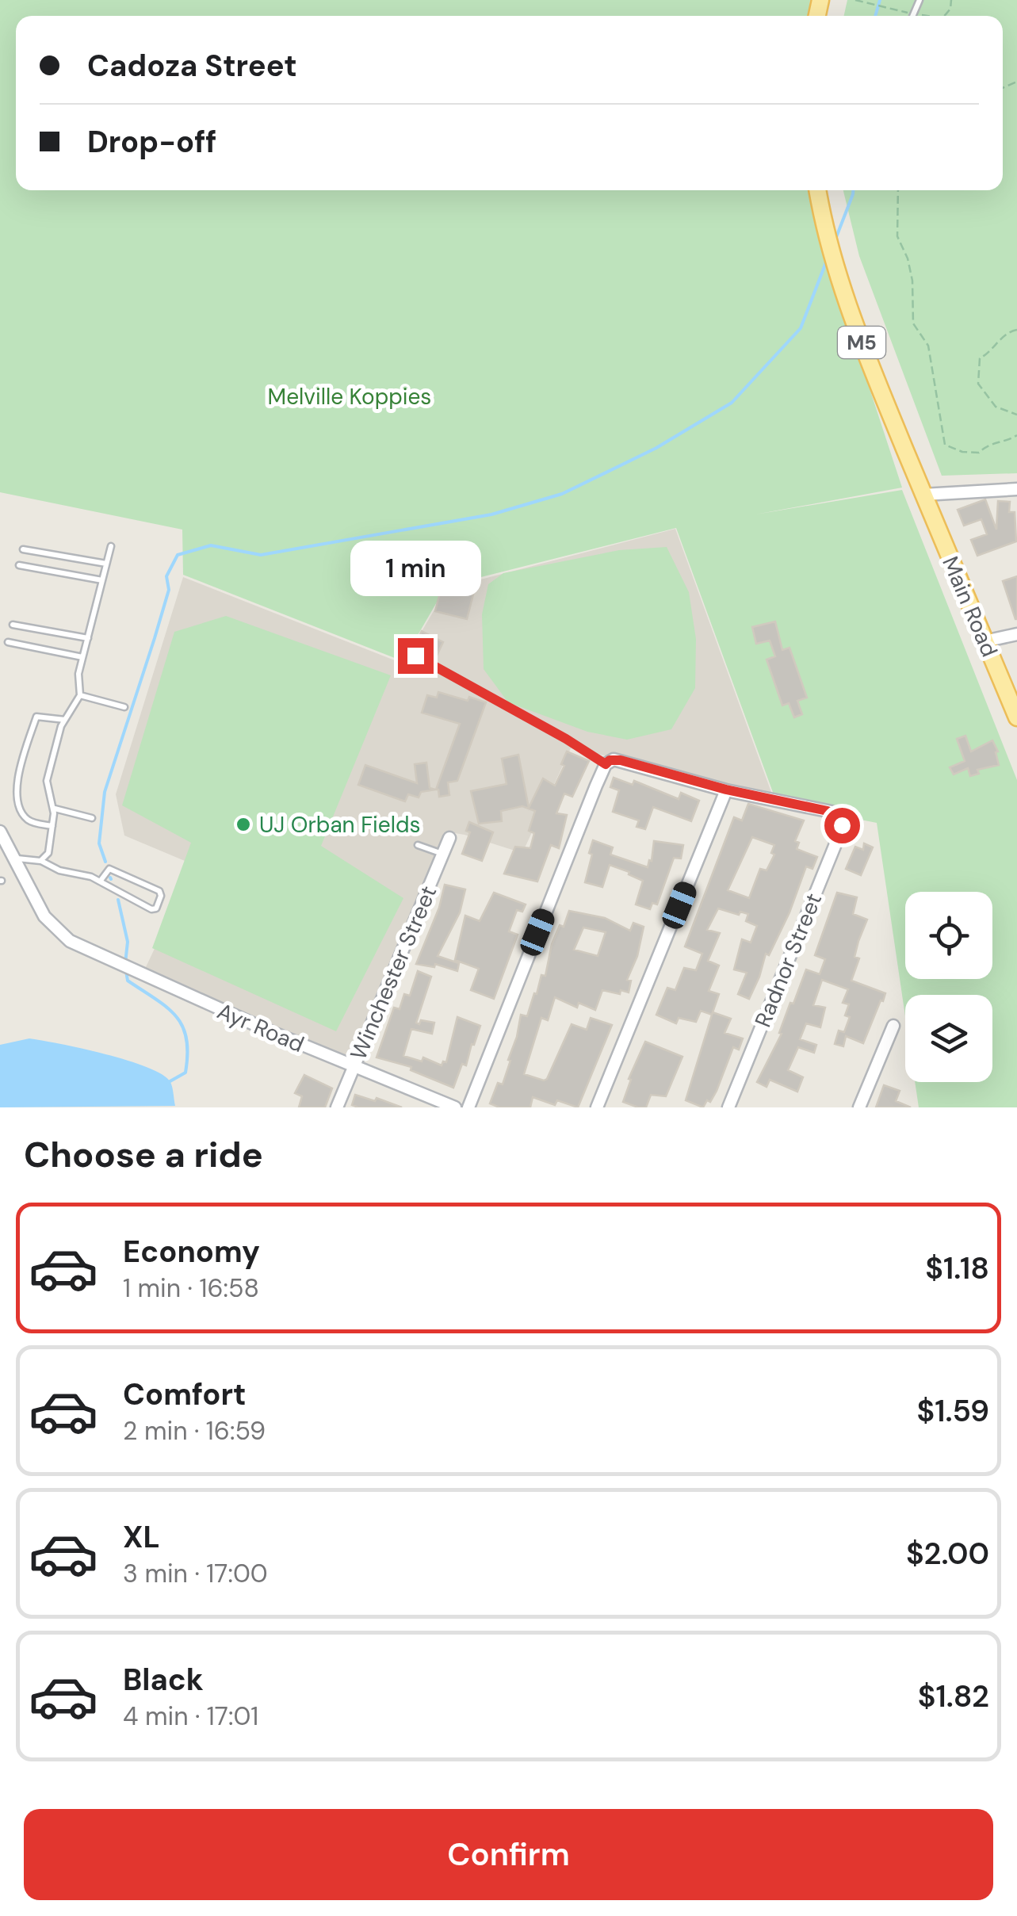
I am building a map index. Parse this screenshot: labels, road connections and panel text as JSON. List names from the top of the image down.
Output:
{
  "streets": {
    "main road": ["M5", "Main Road"],
    "street": ["Radnor Street", "Winchester Street", "Ayr Road"]
  },
  "crossings": [
    ["M5", "Main Road"],
    ["Winchester Street", "Ayr Road"]
  ],
  "parks": ["Melville Koppies"],
  "places": ["UJ Orban Fields"],
  "page": {
    "banner": ["Cadoza Street", "Drop-off"],
    "bubble": "1 min",
    "heading": "Choose a ride",
    "list": [
      {
        "name": "Economy",
        "note": "1 min · 16:58",
        "value": "$1.18"
      },
      {
        "name": "Comfort",
        "note": "2 min · 16:59",
        "value": "$1.59"
      },
      {
        "name": "XL",
        "note": "3 min · 17:00",
        "value": "$2.00"
      },
      {
        "name": "Black",
        "note": "4 min · 17:01",
        "value": "$1.82"
      }
    ],
    "buttons": "Confirm"
  }
}
